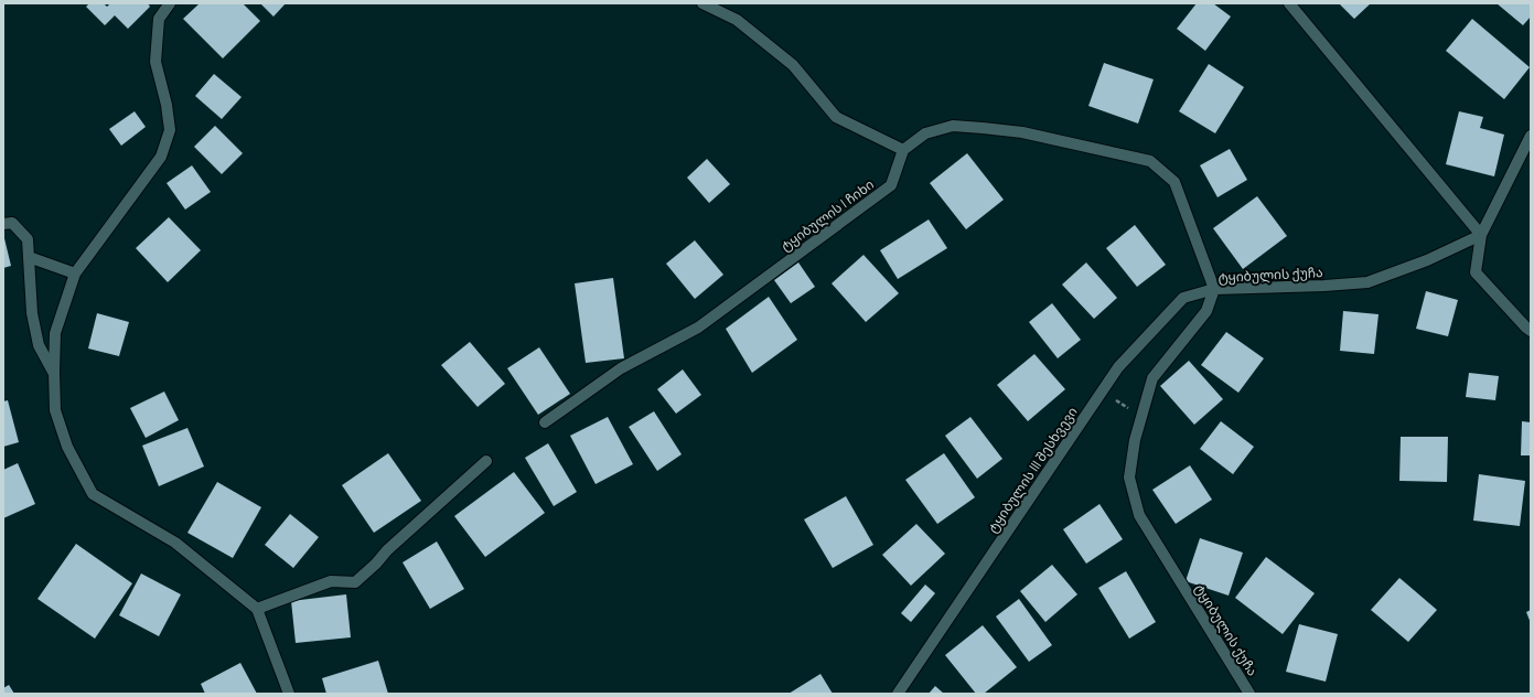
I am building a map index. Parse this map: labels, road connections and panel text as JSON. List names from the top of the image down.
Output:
{
  "streets": {
    "street": ["ტყიბულის I ჩიხი", "ტყიბულის ქუჩა", "ტყიბულის III შესხვევი"]
  },
  "crossings": [
    ["ტყიბულის ქუჩა", "ტყიბულის III შესხვევი"]
  ]
}
